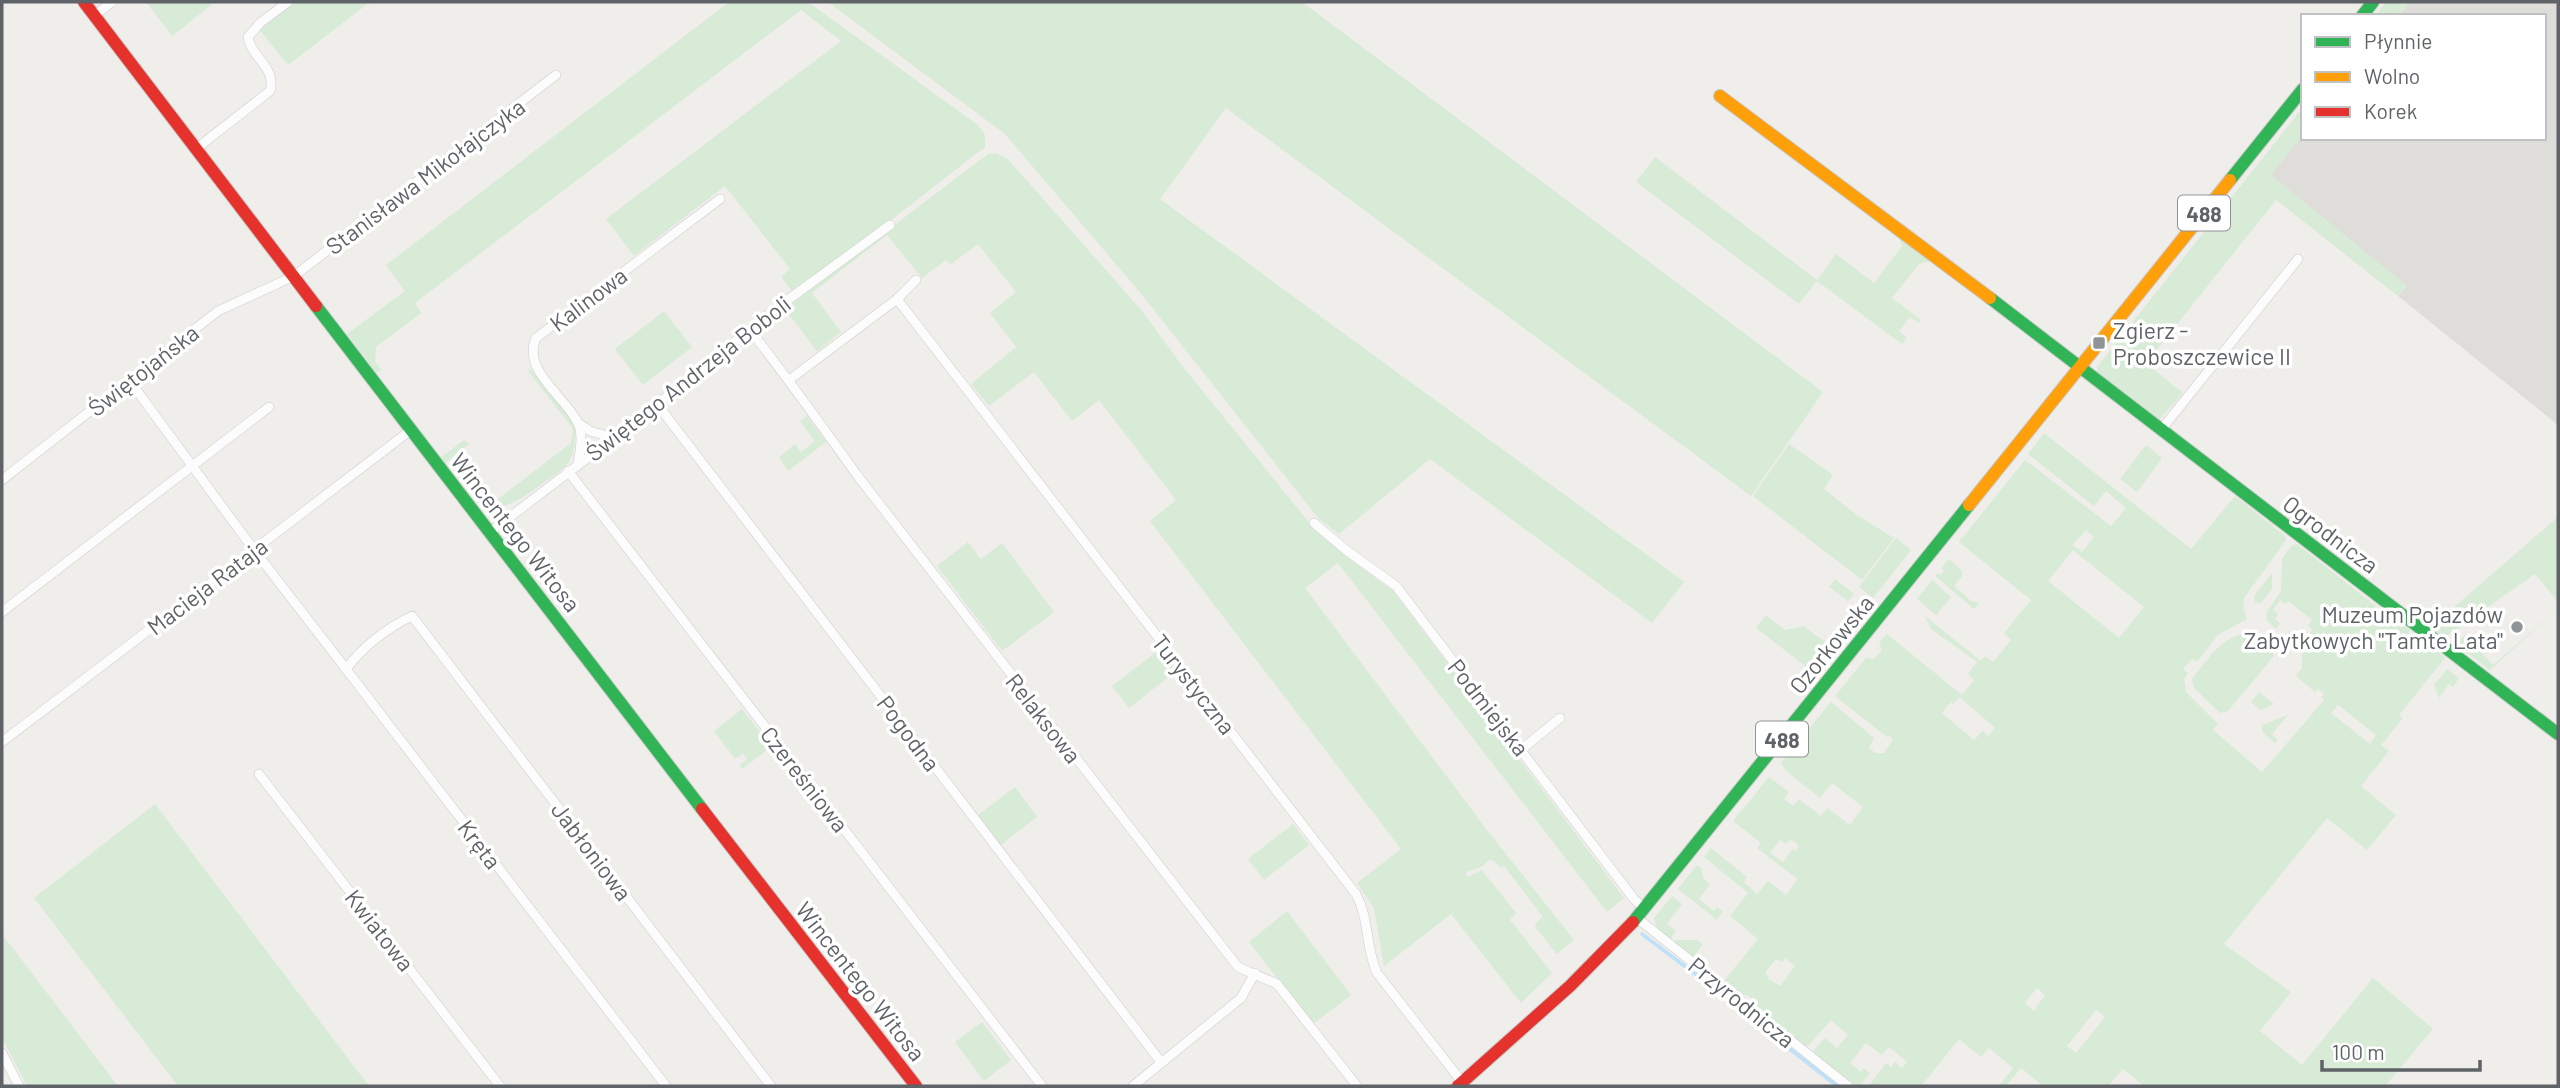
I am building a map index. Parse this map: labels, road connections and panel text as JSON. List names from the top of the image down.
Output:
{
  "streets": {
    "street": [
      "Stanisława Mikołajczyka",
      "488",
      "Kalinowa",
      "Świętojańska",
      "Świętego Andrzeja Boboli",
      "Wincentego Witosa",
      "Ogrodnicza",
      "Macieja Rataja",
      "Ozorkowska",
      "Turystyczna",
      "Podmiejska",
      "Relaksowa",
      "Pogodna",
      "Czereśniowa",
      "Kręta",
      "Jabłoniowa",
      "Kwiatowa",
      "Przyrodnicza"
    ]
  },
  "crossings": [
    ["Stanisława Mikołajczyka", "Świętojańska"],
    ["Stanisława Mikołajczyka", "Wincentego Witosa"],
    ["488", "Ogrodnicza"],
    ["488", "Ozorkowska"],
    ["Kalinowa", "Świętego Andrzeja Boboli"],
    ["Świętojańska", "Wincentego Witosa"],
    ["Świętojańska", "Kręta"],
    ["Świętego Andrzeja Boboli", "Wincentego Witosa"],
    ["Świętego Andrzeja Boboli", "Relaksowa"],
    ["Świętego Andrzeja Boboli", "Pogodna"],
    ["Świętego Andrzeja Boboli", "Czereśniowa"],
    ["Wincentego Witosa", "Macieja Rataja"],
    ["Ogrodnicza", "Ozorkowska"],
    ["Macieja Rataja", "Kręta"],
    ["Ozorkowska", "Turystyczna"],
    ["Ozorkowska", "Podmiejska"],
    ["Ozorkowska", "Przyrodnicza"],
    ["Podmiejska", "Przyrodnicza"],
    ["Kręta", "Jabłoniowa"]
  ],
  "places": {
    "transit": ["Zgierz - Proboszczewice II"],
    "other": ["Muzeum Pojazdów Zabytkowych \"Tamte Lata\""]
  },
  "legend": ["Płynnie", "Wolno", "Korek"],
  "scale_bar": "100 m"
}
